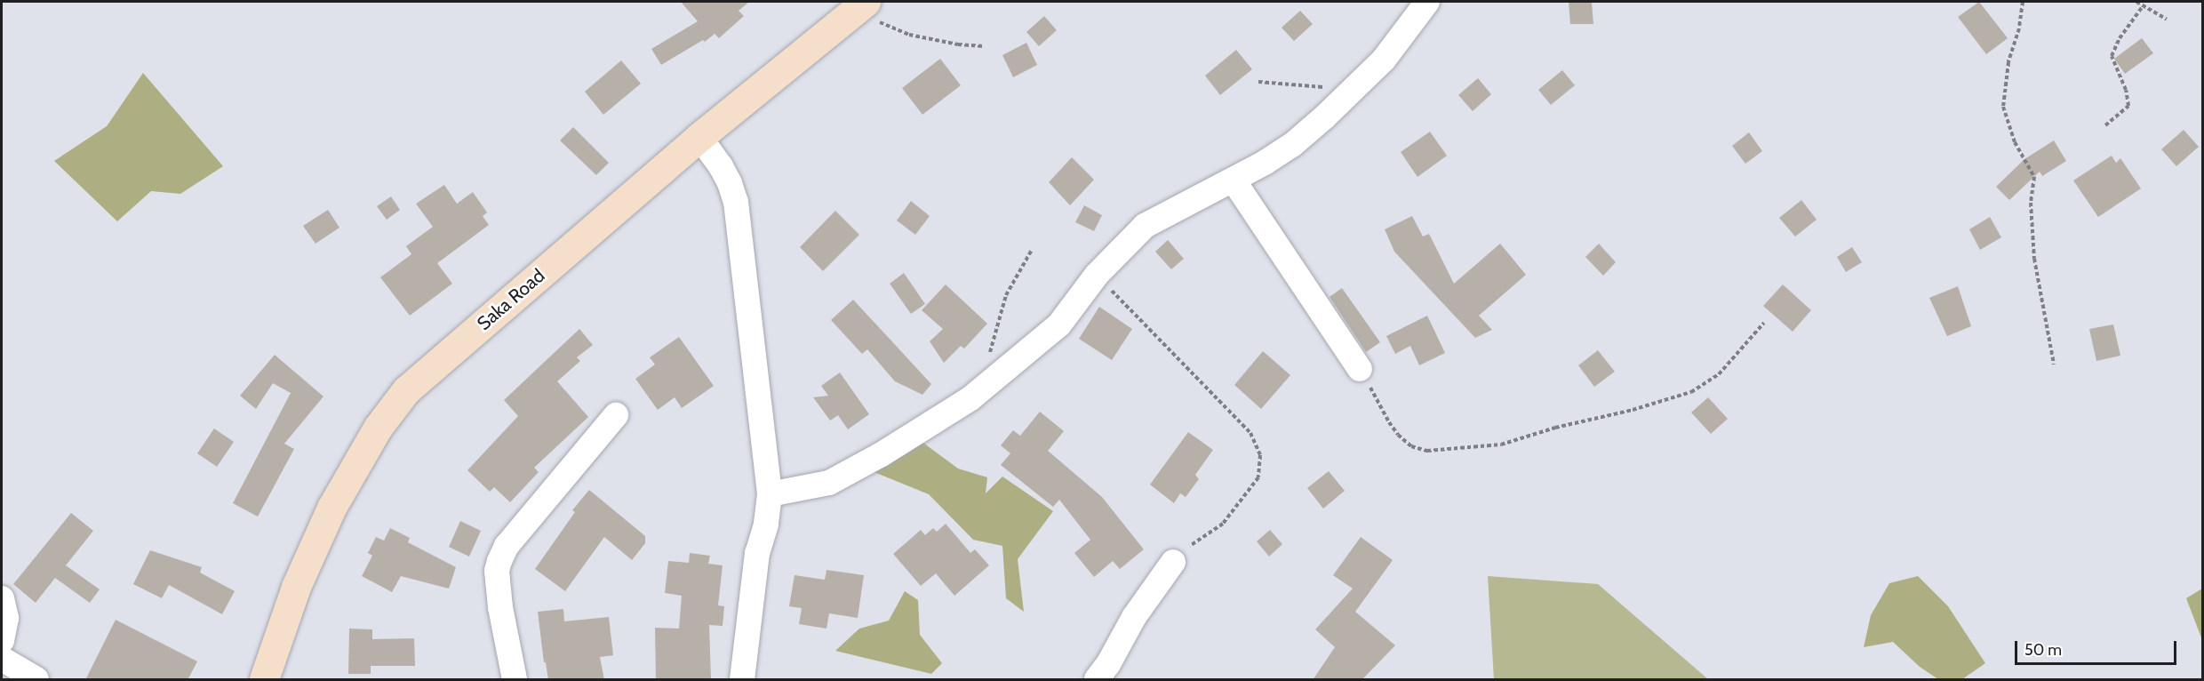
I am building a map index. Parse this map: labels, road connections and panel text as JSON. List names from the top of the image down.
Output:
{
  "streets": {
    "main road": ["Saka Road"]
  },
  "scale_bar": "50 m"
}
